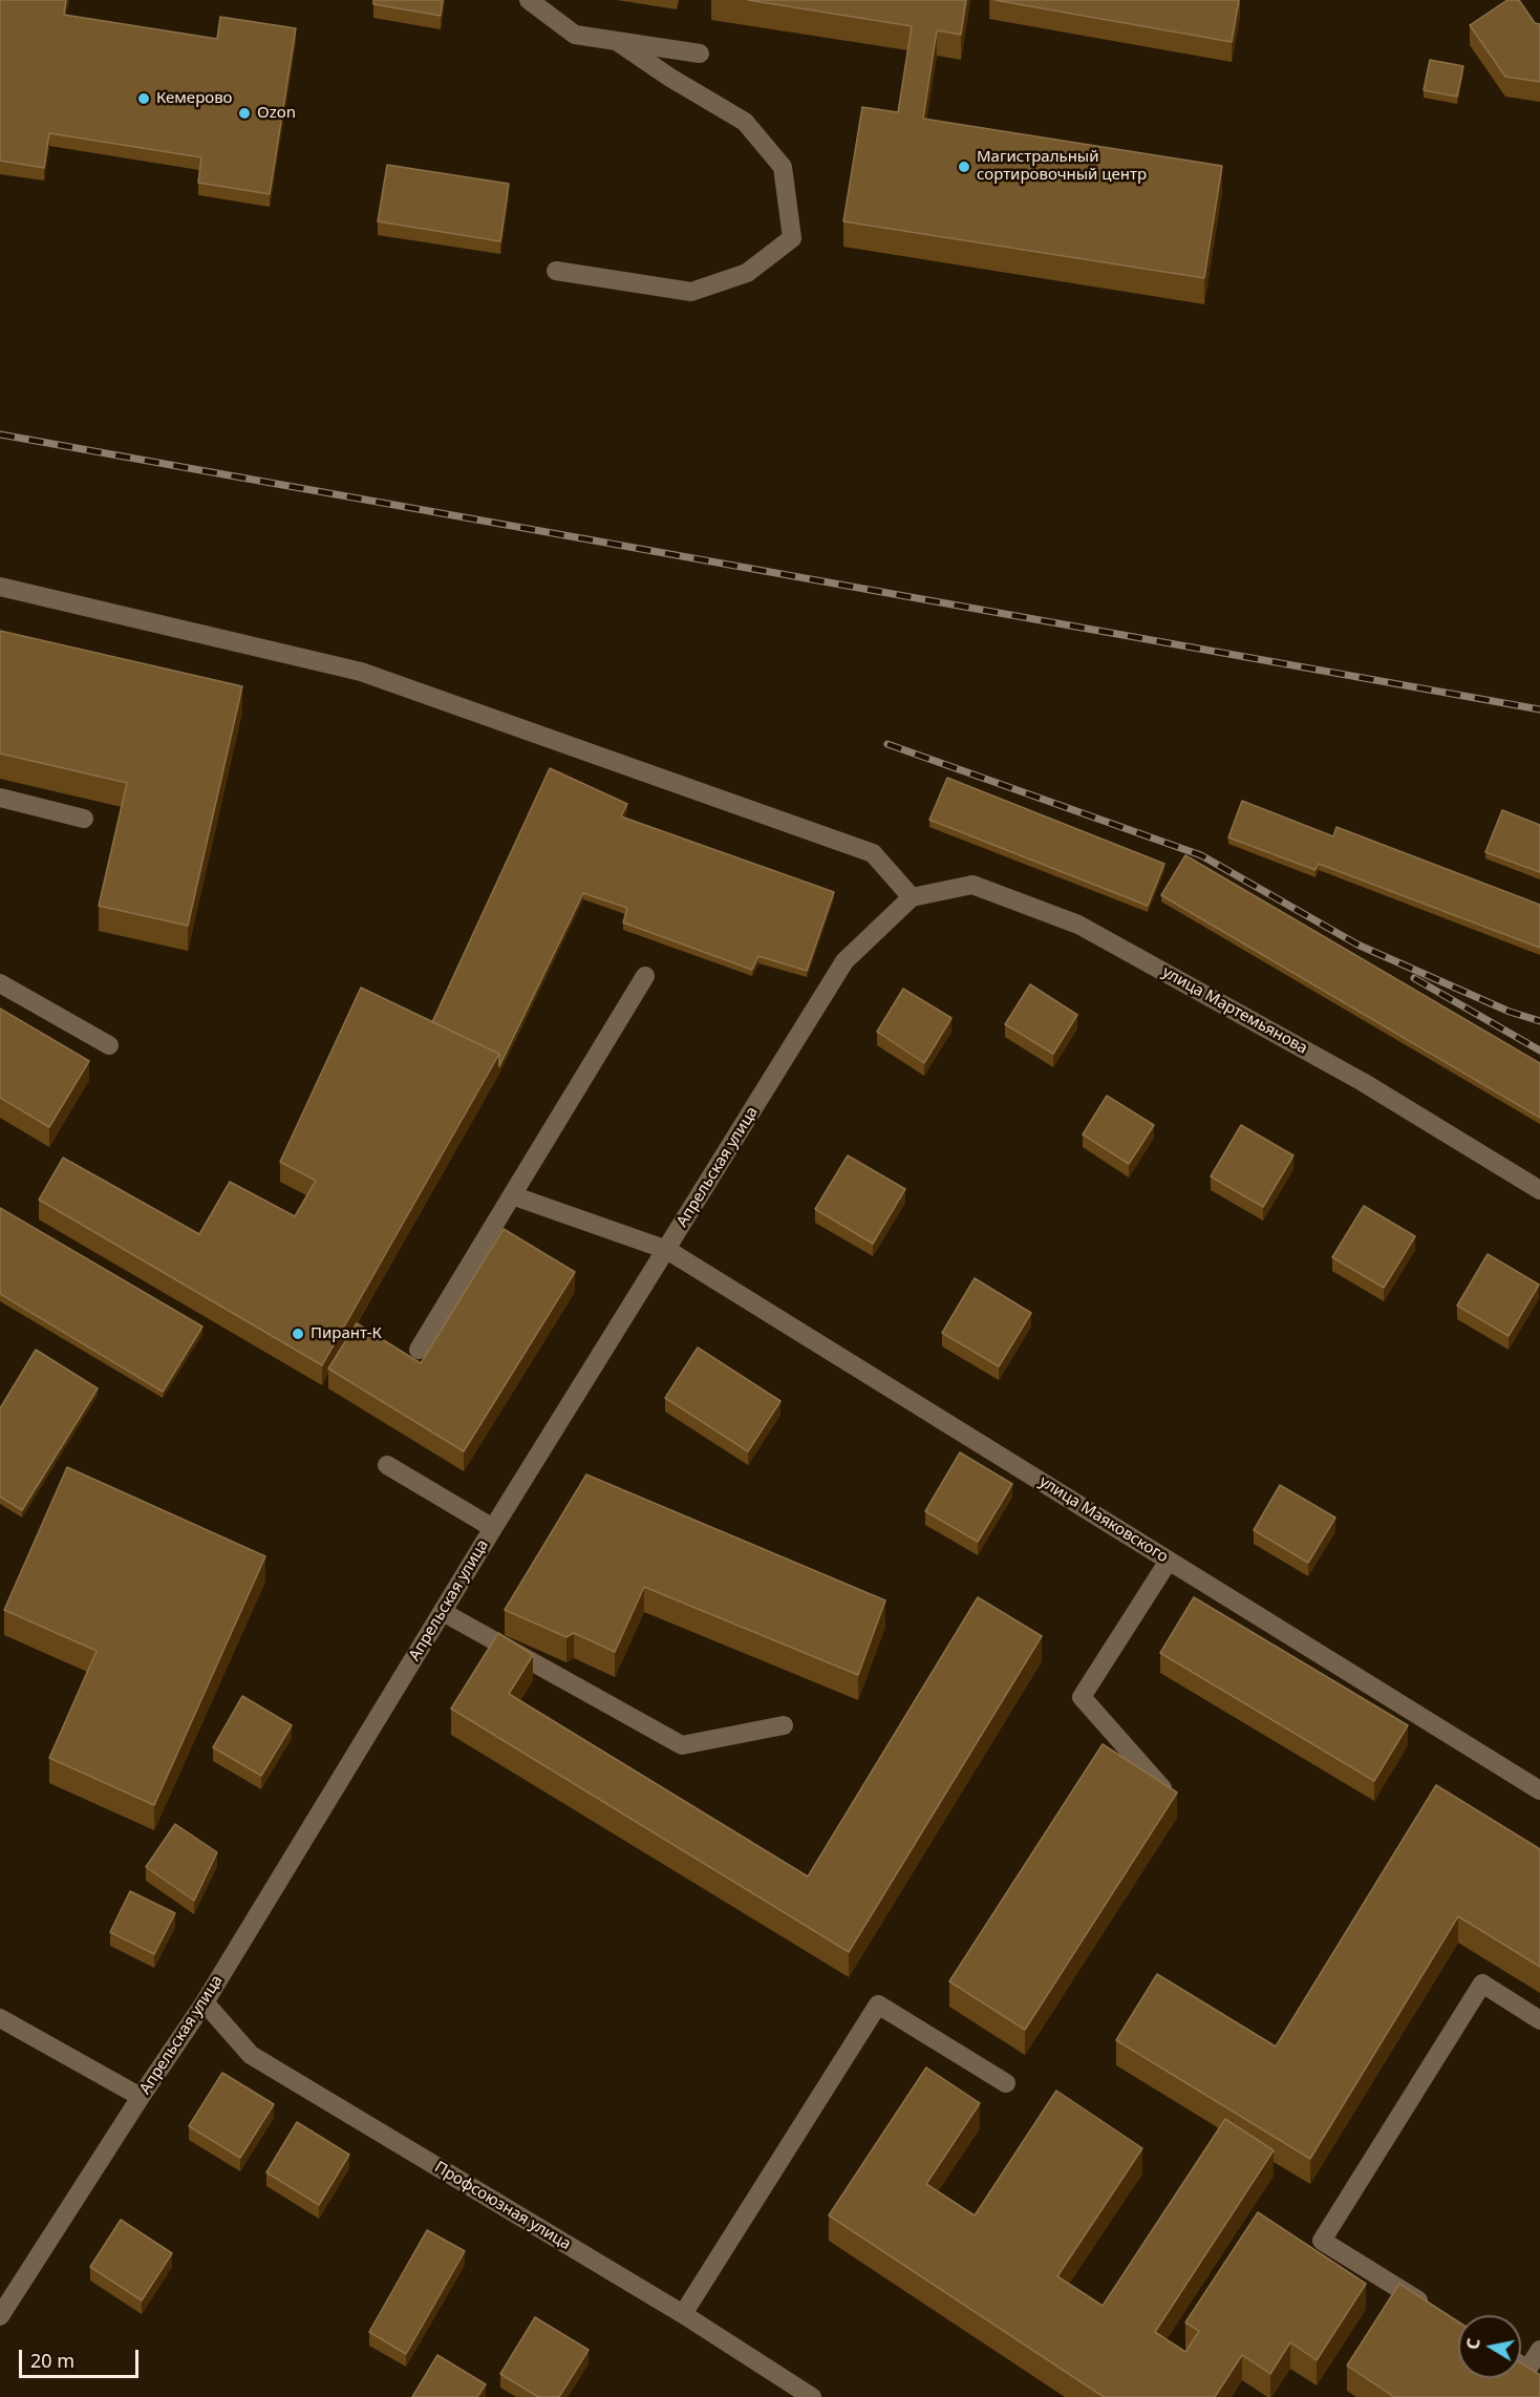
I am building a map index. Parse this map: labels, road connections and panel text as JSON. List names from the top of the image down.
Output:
{
  "streets": {
    "street": [
      "улица Мартемьянова",
      "Апрельская улица",
      "улица Маяковского",
      "Профсоюзная улица"
    ]
  },
  "crossings": [
    ["улица Мартемьянова", "Апрельская улица"],
    ["Апрельская улица", "улица Маяковского"],
    ["Апрельская улица", "Профсоюзная улица"]
  ],
  "places": [
    "Кемерово",
    "Ozon",
    "Магистральный сортировочный центр",
    "Пирант-К"
  ],
  "scale_bar": "20 m",
  "north": "left"
}
